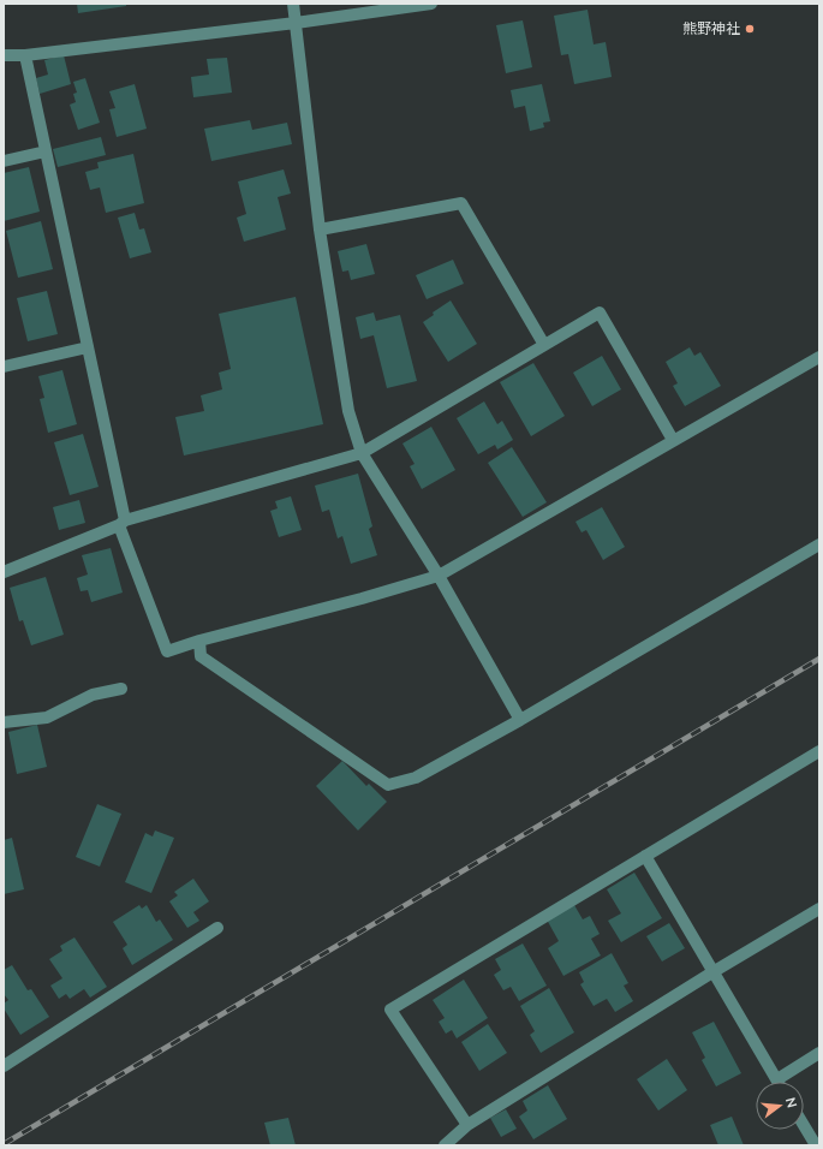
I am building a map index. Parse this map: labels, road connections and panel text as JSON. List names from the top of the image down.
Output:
{
  "places": ["熊野神社"],
  "north": "right"
}
